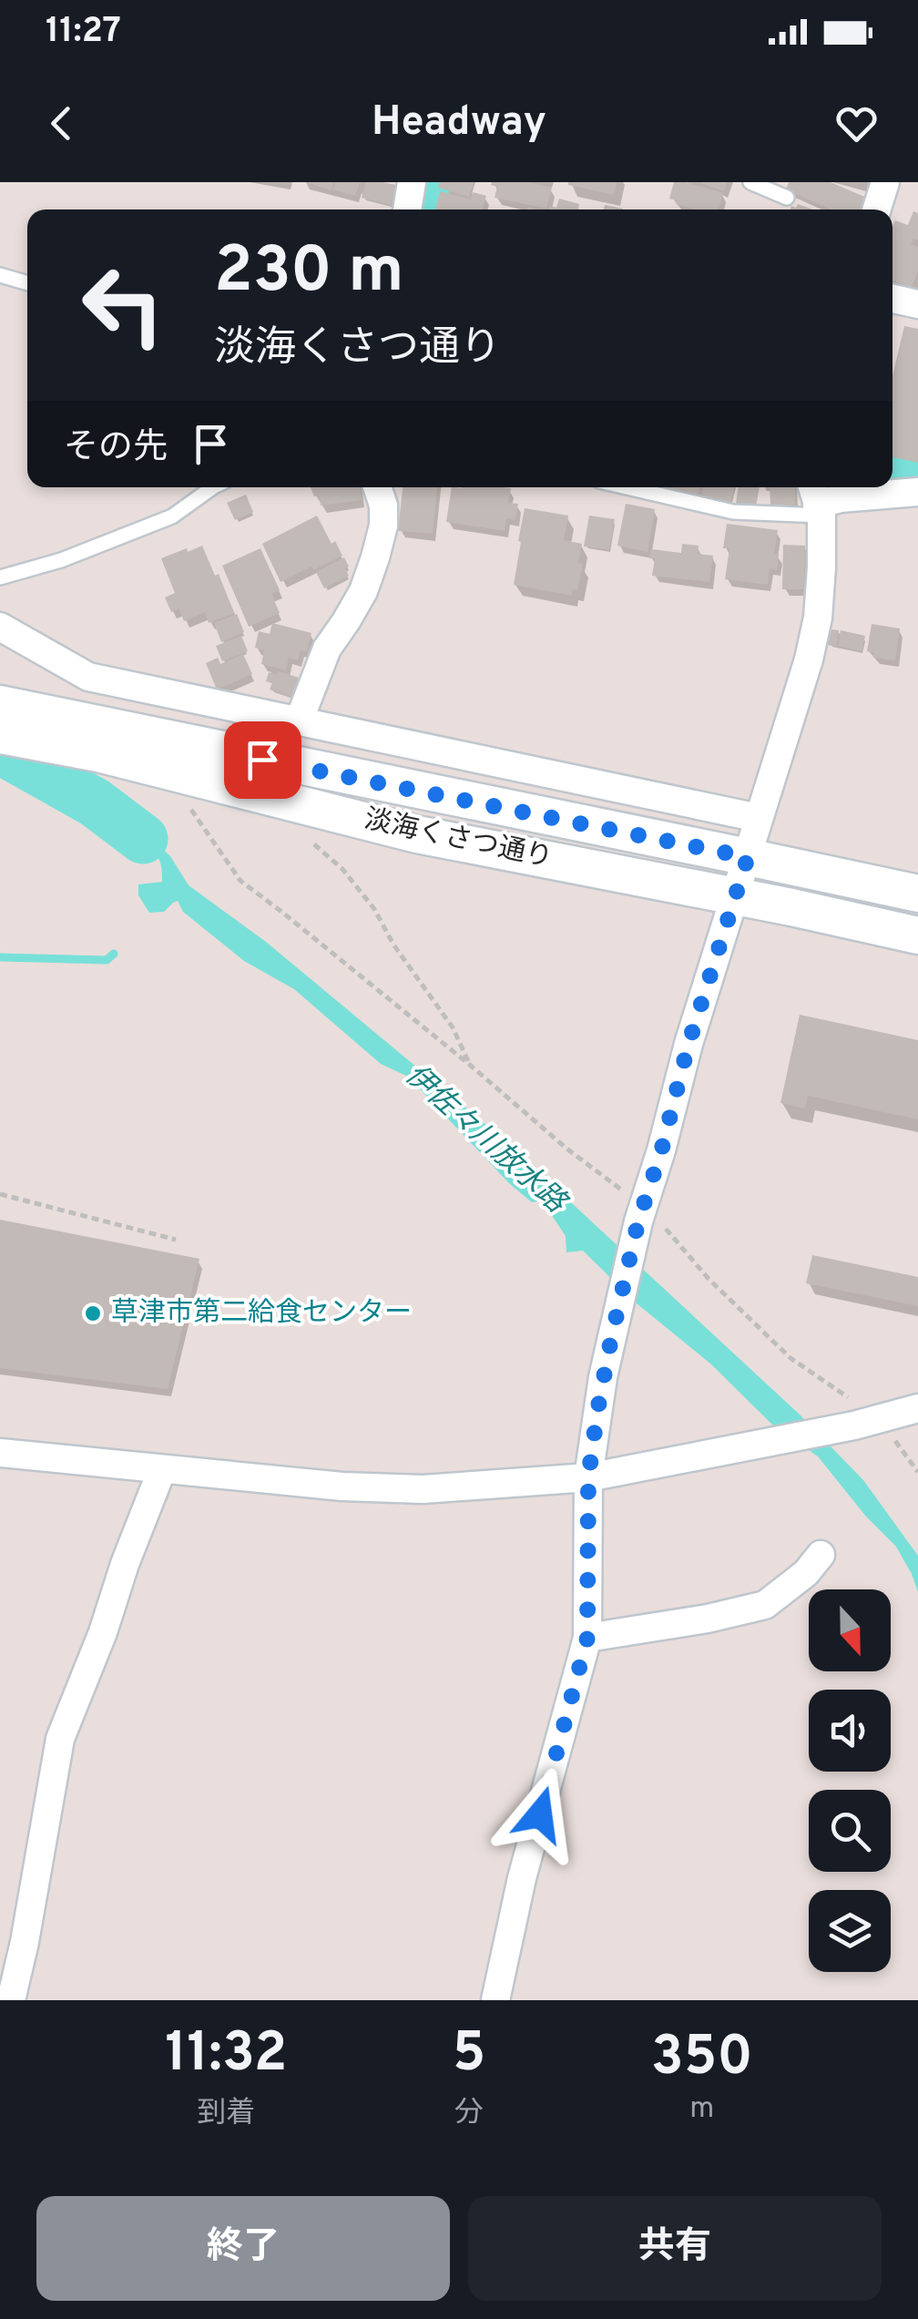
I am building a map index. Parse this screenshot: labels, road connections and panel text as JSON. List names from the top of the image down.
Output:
{
  "streets": {
    "street": ["淡海くさつ通り"]
  },
  "water": ["伊佐々川放水路"],
  "places": ["草津市第二給食センター"],
  "north": "bottom",
  "page": {
    "status": "11:27",
    "header": "Headway",
    "turn": ["230 m", "淡海くさつ通り"],
    "then": "その先",
    "eta": [
      "11:32",
      "到着",
      "5",
      "分",
      "350",
      "m"
    ],
    "buttons": ["終了", "共有"]
  }
}
